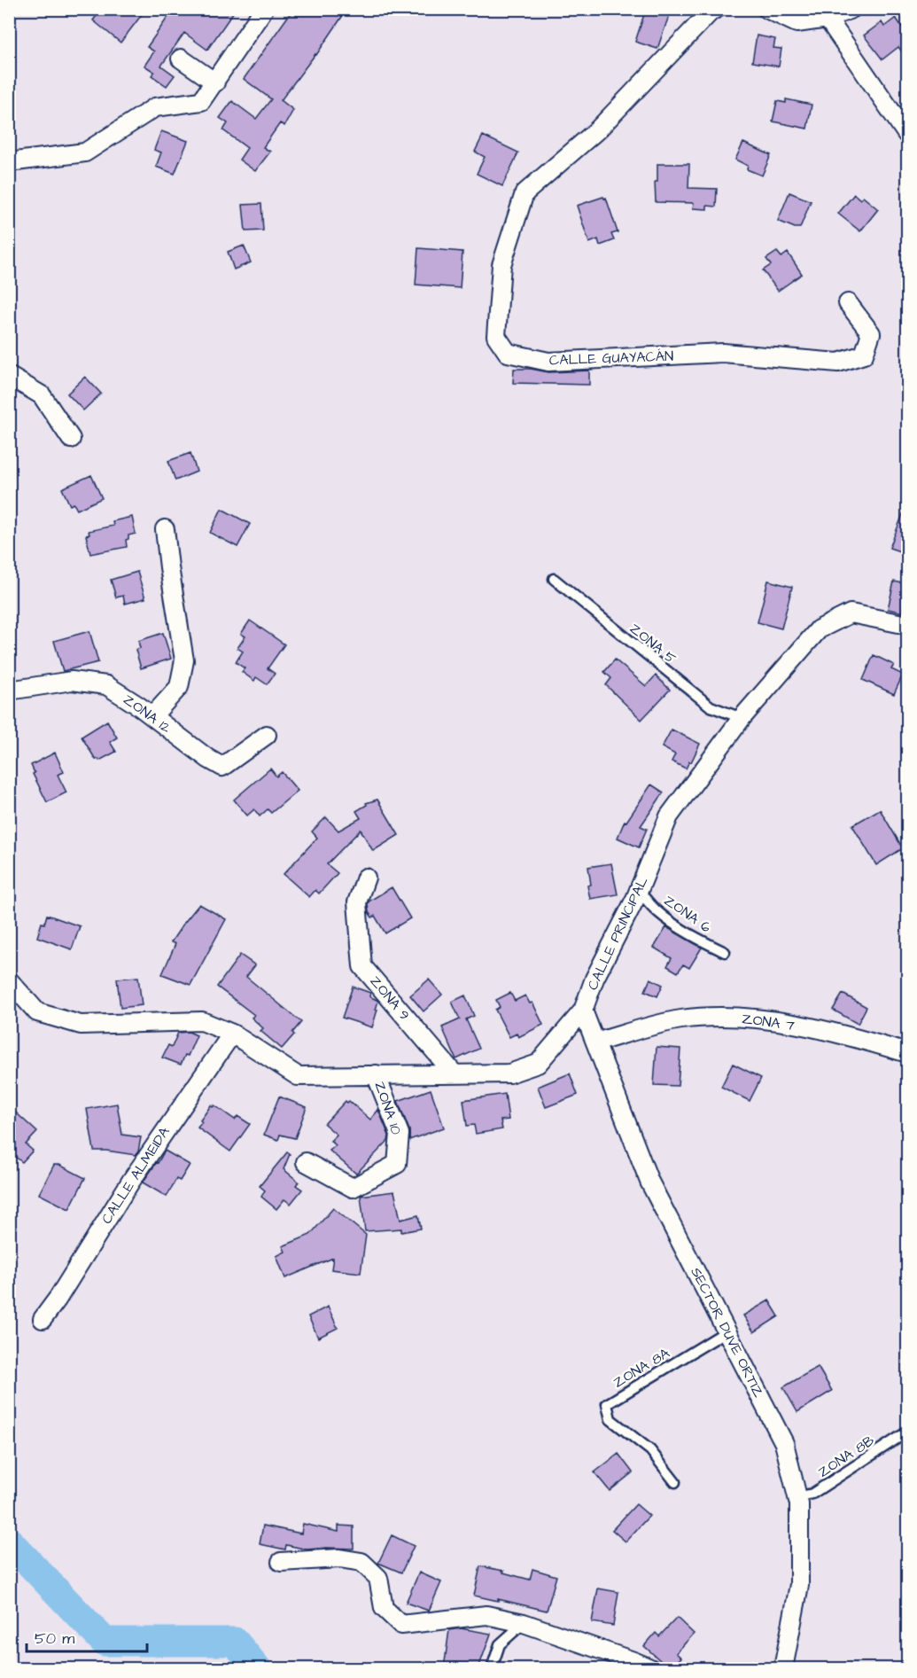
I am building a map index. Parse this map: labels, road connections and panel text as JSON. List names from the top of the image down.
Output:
{
  "streets": {
    "street": [
      "CALLE GUAYACÁN",
      "ZONA 12",
      "CALLE PRINCIPAL",
      "ZONA 9",
      "ZONA 7",
      "ZONA 10",
      "CALLE ALMEIDA",
      "SECTOR DUVE ORTIZ"
    ],
    "lane": [
      "ZONA 5",
      "ZONA 6",
      "ZONA 8A",
      "ZONA 8B"
    ]
  },
  "crossings": [
    ["ZONA 5", "CALLE PRINCIPAL"],
    ["ZONA 6", "CALLE PRINCIPAL"],
    ["CALLE PRINCIPAL", "ZONA 9"],
    ["CALLE PRINCIPAL", "ZONA 10"],
    ["CALLE PRINCIPAL", "CALLE ALMEIDA"],
    ["CALLE PRINCIPAL", "SECTOR DUVE ORTIZ"],
    ["ZONA 7", "SECTOR DUVE ORTIZ"],
    ["SECTOR DUVE ORTIZ", "ZONA 8A"],
    ["SECTOR DUVE ORTIZ", "ZONA 8B"]
  ],
  "scale_bar": "50 m"
}
